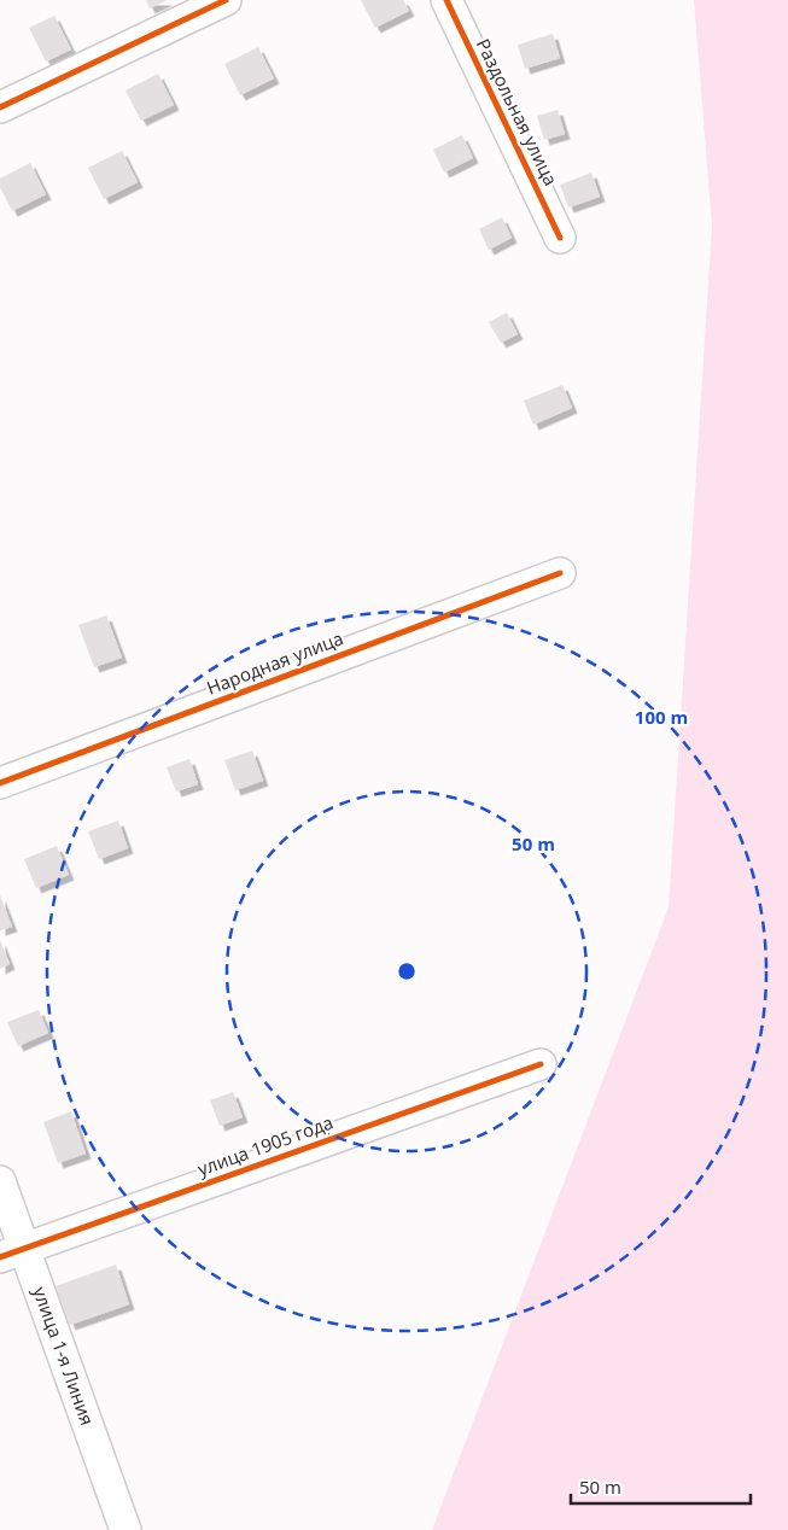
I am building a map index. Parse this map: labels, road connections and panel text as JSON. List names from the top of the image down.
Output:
{
  "streets": {
    "street": [
      "Раздольная улица",
      "Народная улица",
      "улица 1905 года",
      "улица 1-я Линия"
    ]
  },
  "crossings": [
    ["улица 1905 года", "улица 1-я Линия"]
  ],
  "scale_bar": "50 m",
  "rings": ["100 m", "50 m"]
}
